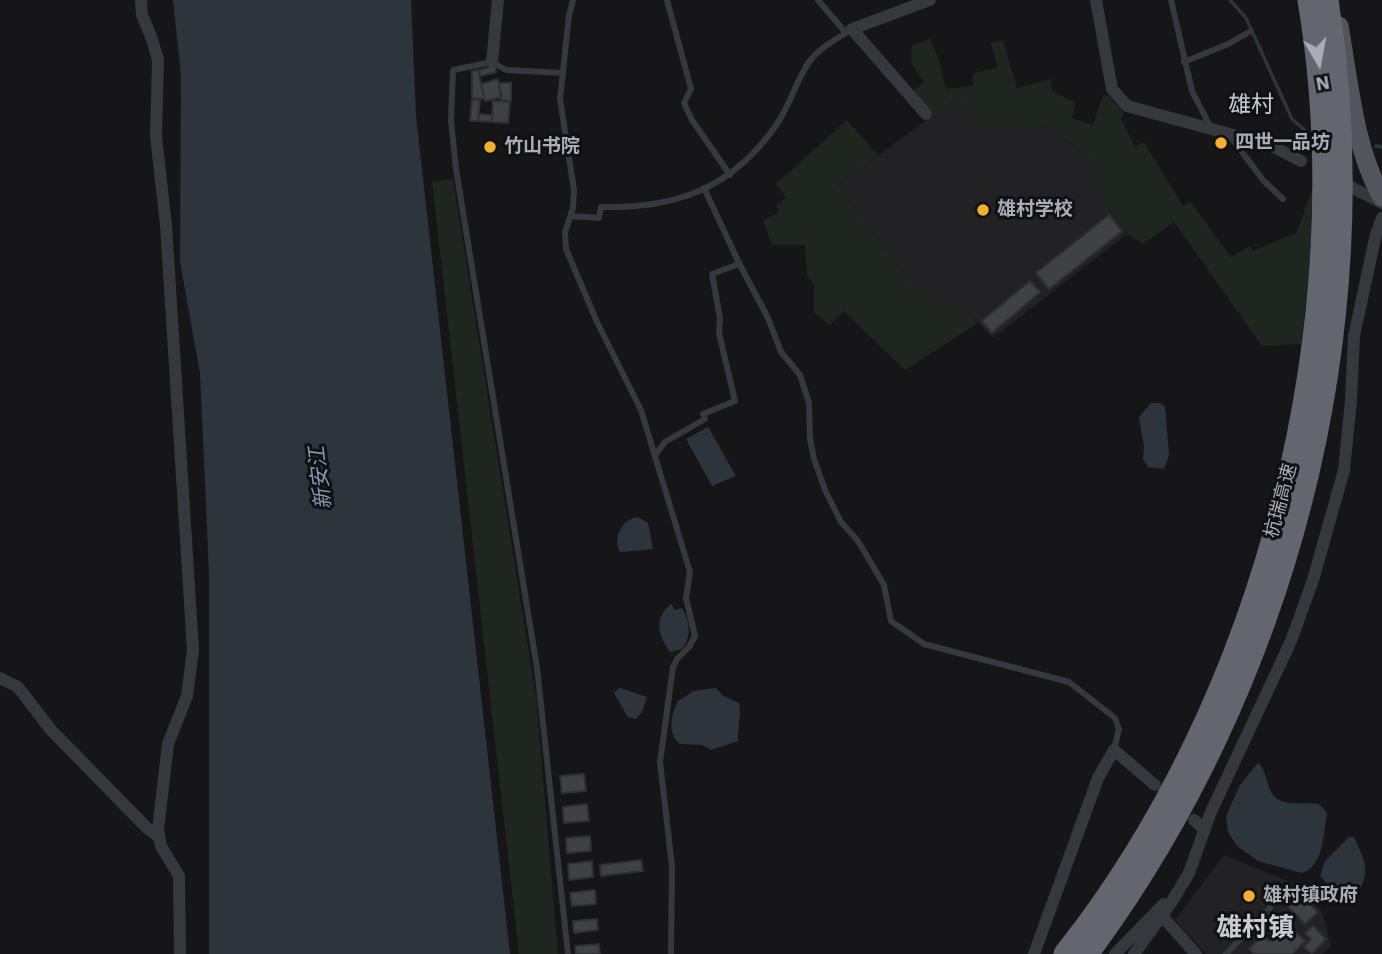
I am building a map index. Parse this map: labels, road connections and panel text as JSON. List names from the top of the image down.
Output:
{
  "streets": {
    "highway": ["杭瑞高速"]
  },
  "districts": ["雄村", "雄村镇"],
  "water": ["新安江"],
  "places": [
    "四世一品坊",
    "竹山书院",
    "雄村学校",
    "雄村镇政府"
  ],
  "north": "bottom"
}
